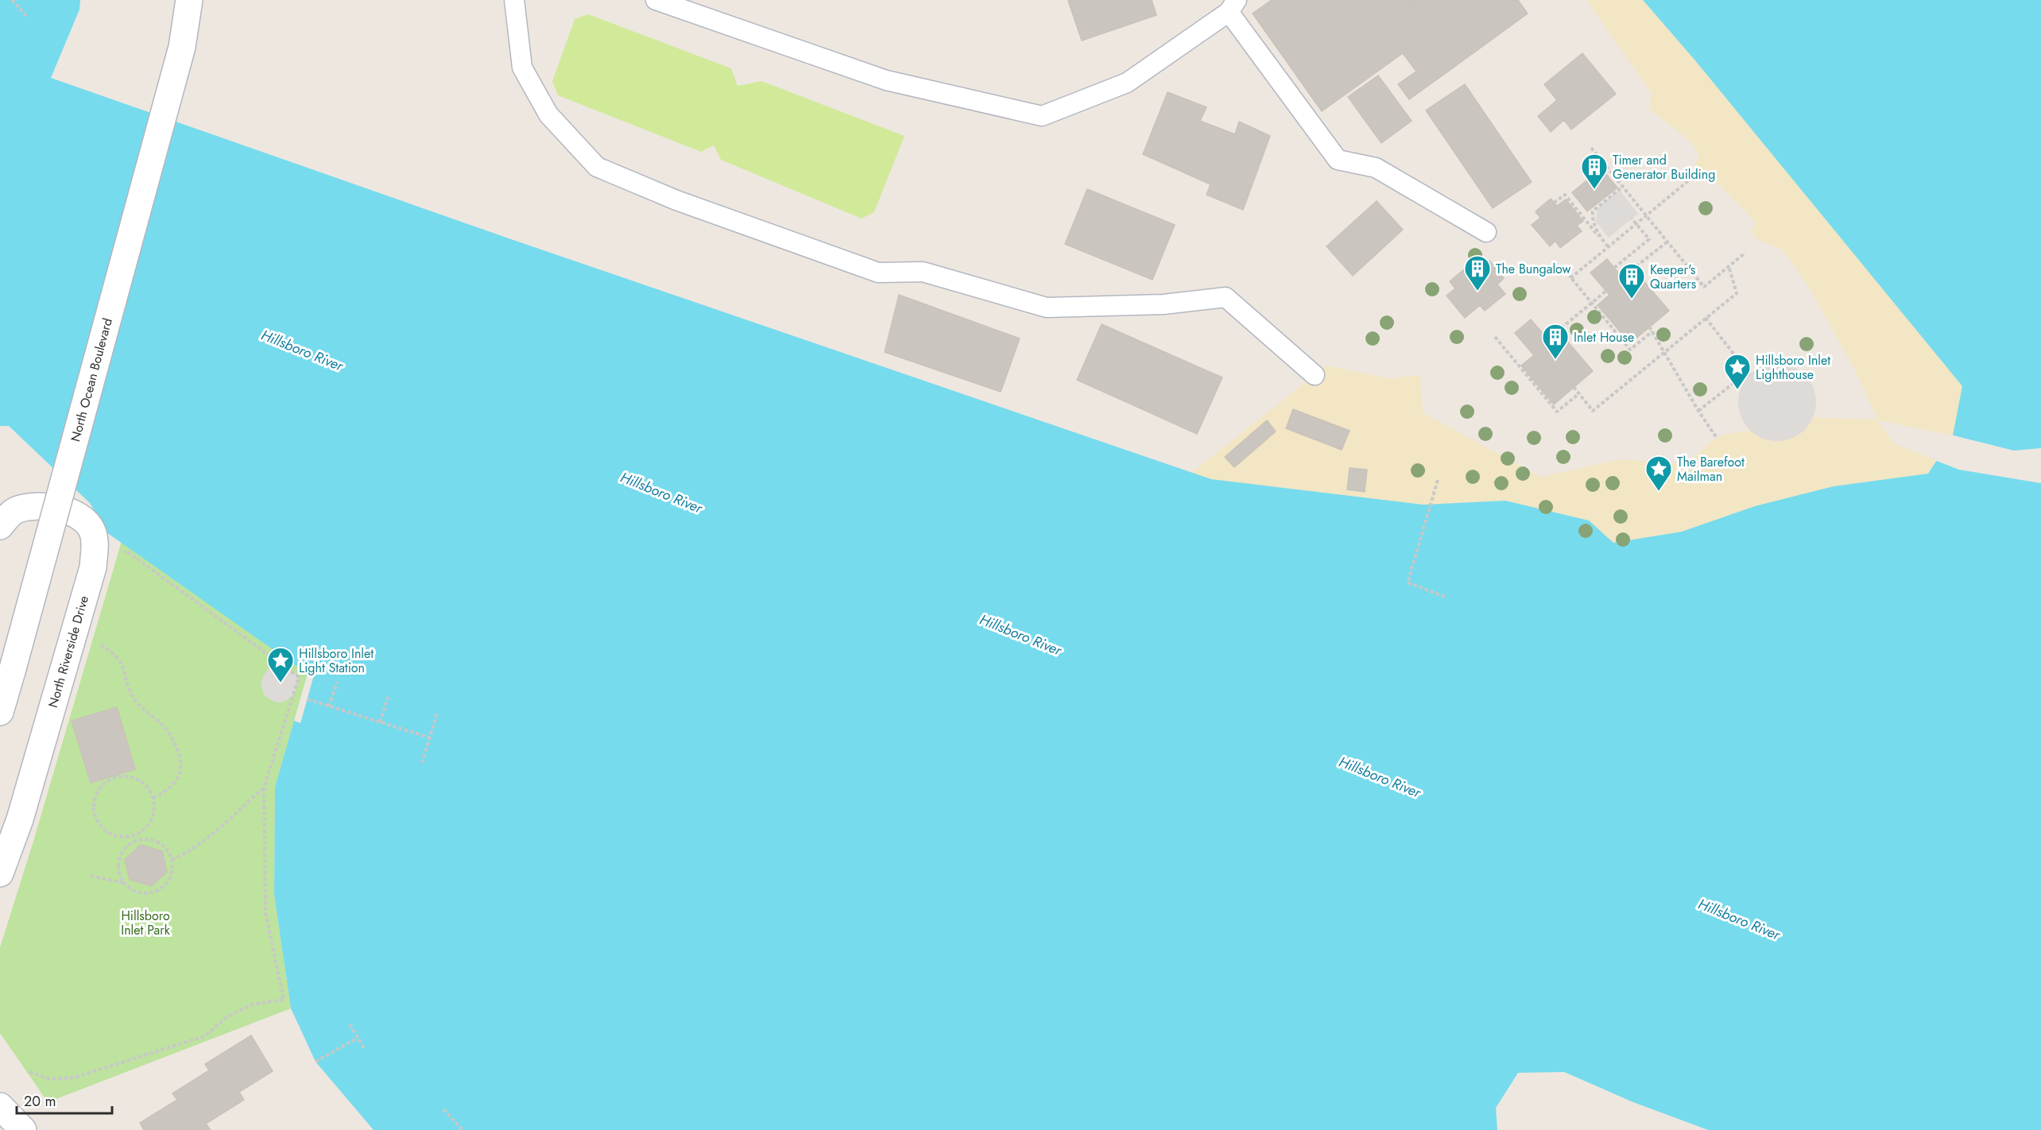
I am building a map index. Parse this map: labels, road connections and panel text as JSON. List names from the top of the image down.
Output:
{
  "streets": {
    "main road": ["North Ocean Boulevard", "North Riverside Drive"]
  },
  "water": ["Hillsboro River"],
  "parks": ["Hillsboro Inlet Park"],
  "places": {
    "building": [
      "Timer and Generator Building",
      "The Bungalow",
      "Keeper's Quarters",
      "Inlet House"
    ],
    "place": ["Hillsboro Inlet Lighthouse", "The Barefoot Mailman", "Hillsboro Inlet Light Station"]
  },
  "scale_bar": "20 m"
}
